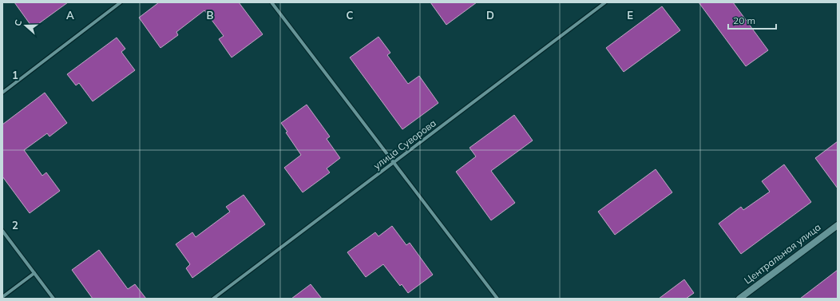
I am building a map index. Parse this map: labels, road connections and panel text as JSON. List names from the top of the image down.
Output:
{
  "streets": {
    "main road": ["Центральная улица"],
    "street": ["улица Суворова"]
  },
  "scale_bar": "20 m",
  "north": "left",
  "grid": {
    "columns": [
      "A",
      "B",
      "C",
      "D",
      "E"
    ],
    "rows": ["1", "2"]
  }
}
